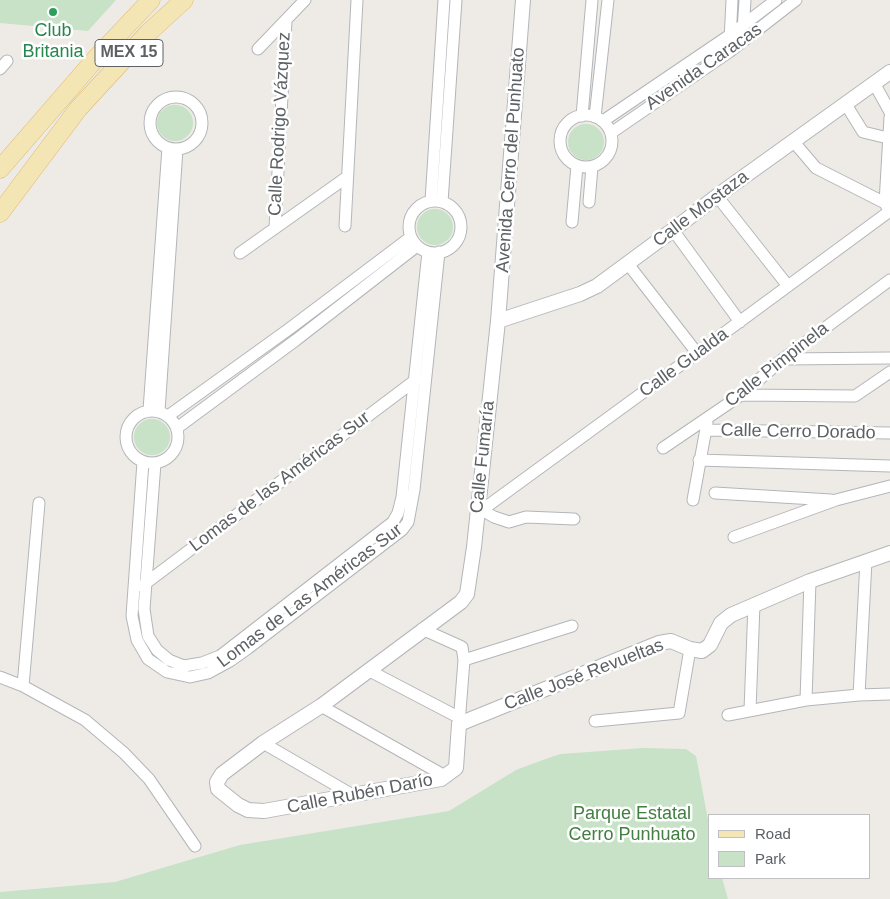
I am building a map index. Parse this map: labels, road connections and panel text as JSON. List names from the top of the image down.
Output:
{
  "streets": {
    "main road": ["MEX 15"],
    "street": [
      "Avenida Caracas",
      "Calle Rodrigo Vázquez",
      "Avenida Cerro del Punhuato",
      "Calle Mostaza",
      "Calle Gualda",
      "Calle Pimpinela",
      "Calle Cerro Dorado",
      "Calle Fumaría",
      "Lomas de las Américas Sur",
      "Lomas de Las Américas Sur",
      "Calle José Revueltas",
      "Calle Rubén Darío"
    ]
  },
  "crossings": [
    ["Avenida Cerro del Punhuato", "Calle Mostaza"],
    ["Avenida Cerro del Punhuato", "Calle Fumaría"],
    ["Calle Mostaza", "Calle Fumaría"],
    ["Calle Gualda", "Calle Fumaría"],
    ["Lomas de las Américas Sur", "Lomas de Las Américas Sur"],
    ["Calle José Revueltas", "Calle Rubén Darío"]
  ],
  "parks": ["Parque Estatal Cerro Punhuato"],
  "places": ["Club Britania"],
  "legend": ["Road", "Park"]
}
